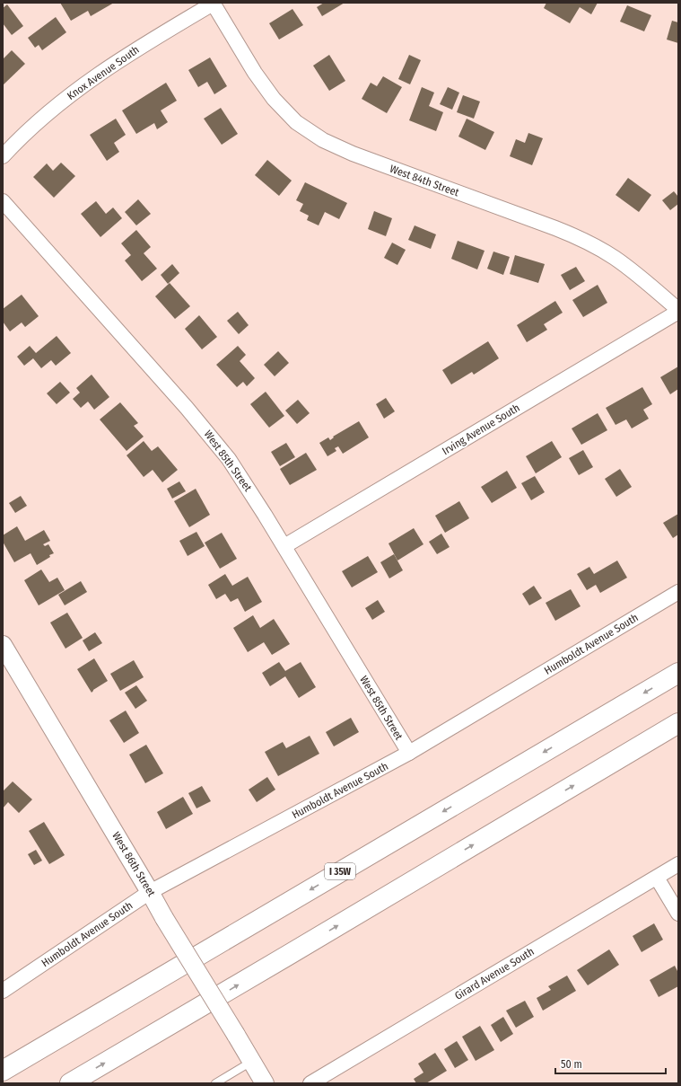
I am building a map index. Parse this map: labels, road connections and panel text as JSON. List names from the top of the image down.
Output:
{
  "streets": {
    "highway": ["I 35W"],
    "street": [
      "Knox Avenue South",
      "West 84th Street",
      "Irving Avenue South",
      "West 85th Street",
      "Humboldt Avenue South",
      "West 86th Street",
      "Girard Avenue South"
    ]
  },
  "crossings": [
    ["Knox Avenue South", "West 84th Street"],
    ["West 84th Street", "Irving Avenue South"],
    ["Irving Avenue South", "West 85th Street"],
    ["West 85th Street", "Humboldt Avenue South"],
    ["Humboldt Avenue South", "West 86th Street"]
  ],
  "scale_bar": "50 m"
}
